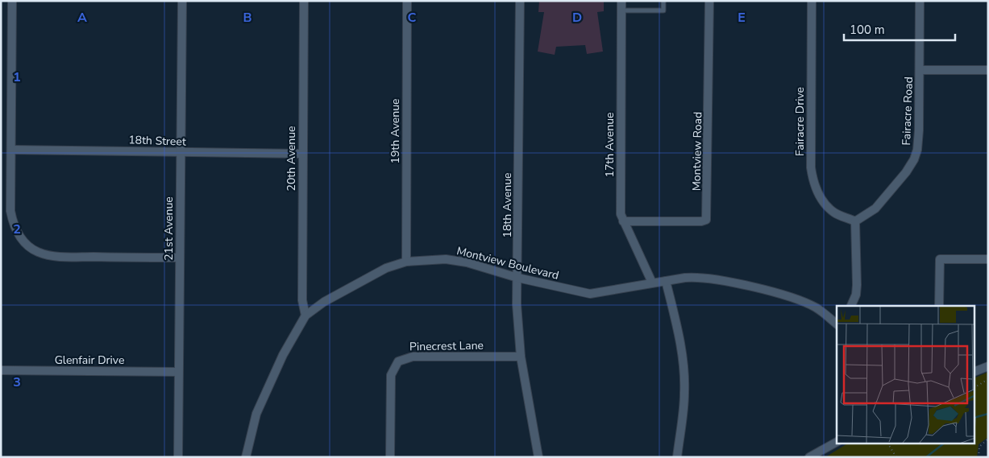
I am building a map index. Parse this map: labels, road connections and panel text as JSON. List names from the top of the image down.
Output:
{
  "streets": {
    "street": [
      "Fairacre Road",
      "Fairacre Drive",
      "19th Avenue",
      "18th Street",
      "17th Avenue",
      "Montview Road",
      "20th Avenue",
      "18th Avenue",
      "21st Avenue",
      "Montview Boulevard",
      "Pinecrest Lane",
      "Glenfair Drive"
    ]
  },
  "crossings": [
    ["Fairacre Road", "Fairacre Drive"],
    ["19th Avenue", "Montview Boulevard"],
    ["18th Street", "20th Avenue"],
    ["18th Street", "21st Avenue"],
    ["17th Avenue", "Montview Road"],
    ["17th Avenue", "Montview Boulevard"],
    ["20th Avenue", "Montview Boulevard"],
    ["18th Avenue", "Montview Boulevard"],
    ["18th Avenue", "Pinecrest Lane"],
    ["21st Avenue", "Glenfair Drive"]
  ],
  "scale_bar": "100 m",
  "grid": {
    "columns": [
      "A",
      "B",
      "C",
      "D",
      "E"
    ],
    "rows": ["1", "2", "3"]
  }
}
